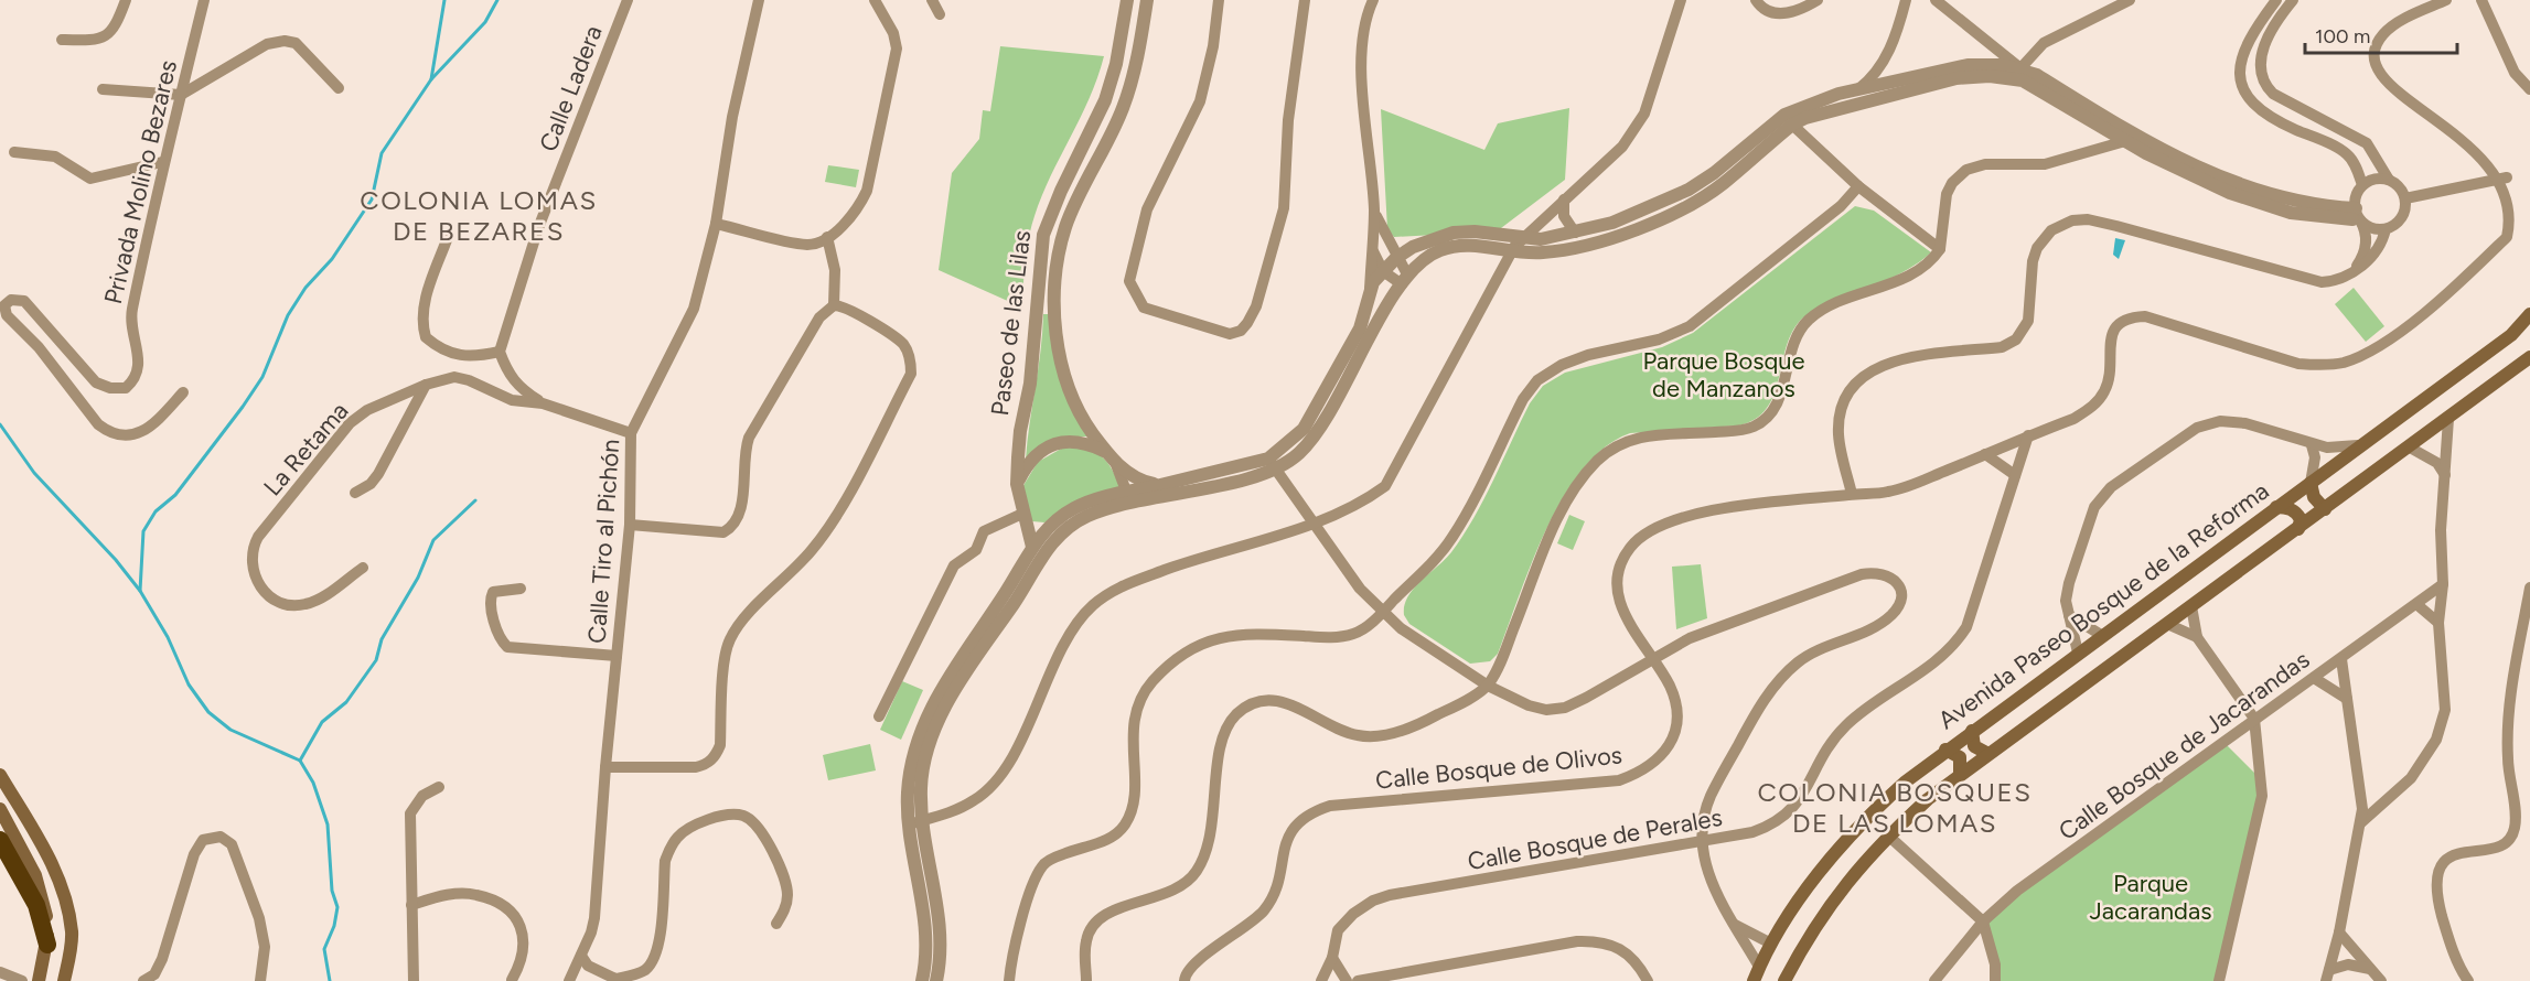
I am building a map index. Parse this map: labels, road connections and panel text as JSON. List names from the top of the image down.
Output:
{
  "streets": {
    "main road": ["Avenida Paseo Bosque de la Reforma"],
    "street": [
      "Calle Ladera",
      "Privada Molino Bezares",
      "Paseo de las Lilas",
      "La Retama",
      "Calle Tiro al Pichón",
      "Calle Bosque de Jacarandas",
      "Calle Bosque de Olivos",
      "Calle Bosque de Perales"
    ]
  },
  "crossings": [
    ["La Retama", "Calle Tiro al Pichón"],
    ["Calle Bosque de Olivos", "Calle Bosque de Perales"]
  ],
  "districts": ["COLONIA LOMAS DE BEZARES", "COLONIA BOSQUES DE LAS LOMAS"],
  "parks": ["Parque Bosque de Manzanos", "Parque Jacarandas"],
  "scale_bar": "100 m"
}
